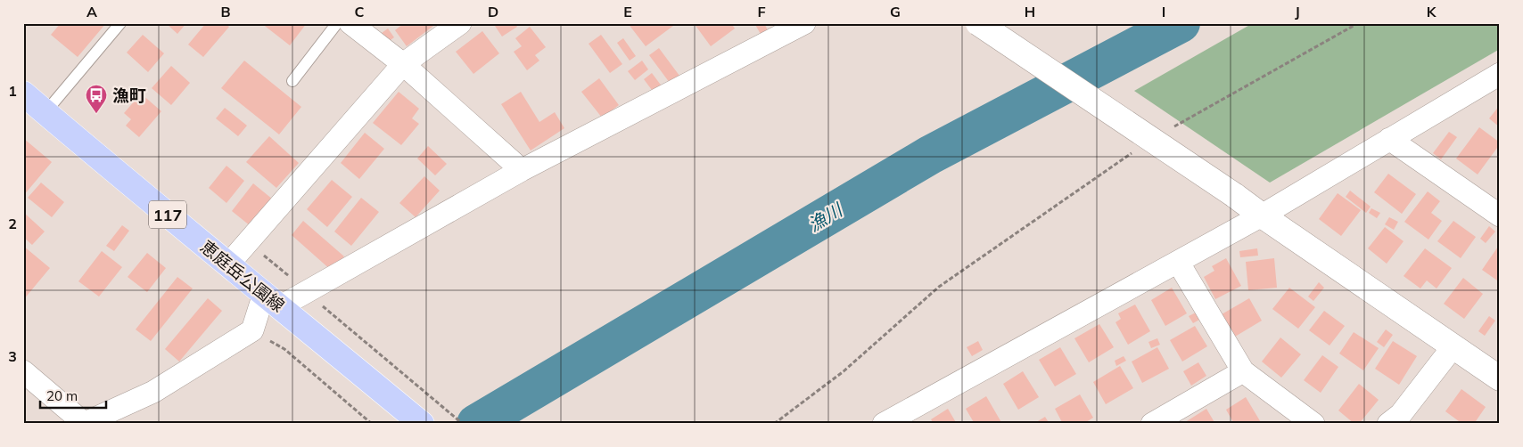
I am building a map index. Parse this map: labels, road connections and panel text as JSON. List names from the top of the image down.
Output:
{
  "streets": {
    "main road": ["117", "恵庭岳公園線"]
  },
  "water": ["漁川"],
  "places": {
    "bus stop": ["漁町"]
  },
  "scale_bar": "20 m",
  "grid": {
    "columns": [
      "A",
      "B",
      "C",
      "D",
      "E",
      "F",
      "G",
      "H",
      "I",
      "J",
      "K"
    ],
    "rows": ["1", "2", "3"]
  }
}
